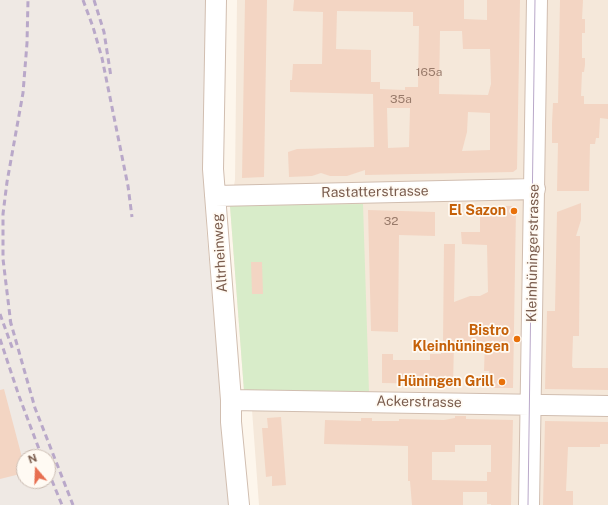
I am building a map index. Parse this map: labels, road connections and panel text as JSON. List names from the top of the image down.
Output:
{
  "streets": {
    "street": [
      "Rastatterstrasse",
      "Altrheinweg",
      "Kleinhüningerstrasse",
      "Ackerstrasse"
    ]
  },
  "crossings": [
    ["Rastatterstrasse", "Altrheinweg"],
    ["Rastatterstrasse", "Kleinhüningerstrasse"],
    ["Altrheinweg", "Ackerstrasse"],
    ["Kleinhüningerstrasse", "Ackerstrasse"]
  ],
  "places": ["El Sazon", "Bistro Kleinhüningen", "Hüningen Grill"],
  "house_numbers": ["165a", "35a", "32"],
  "north": "top"
}
